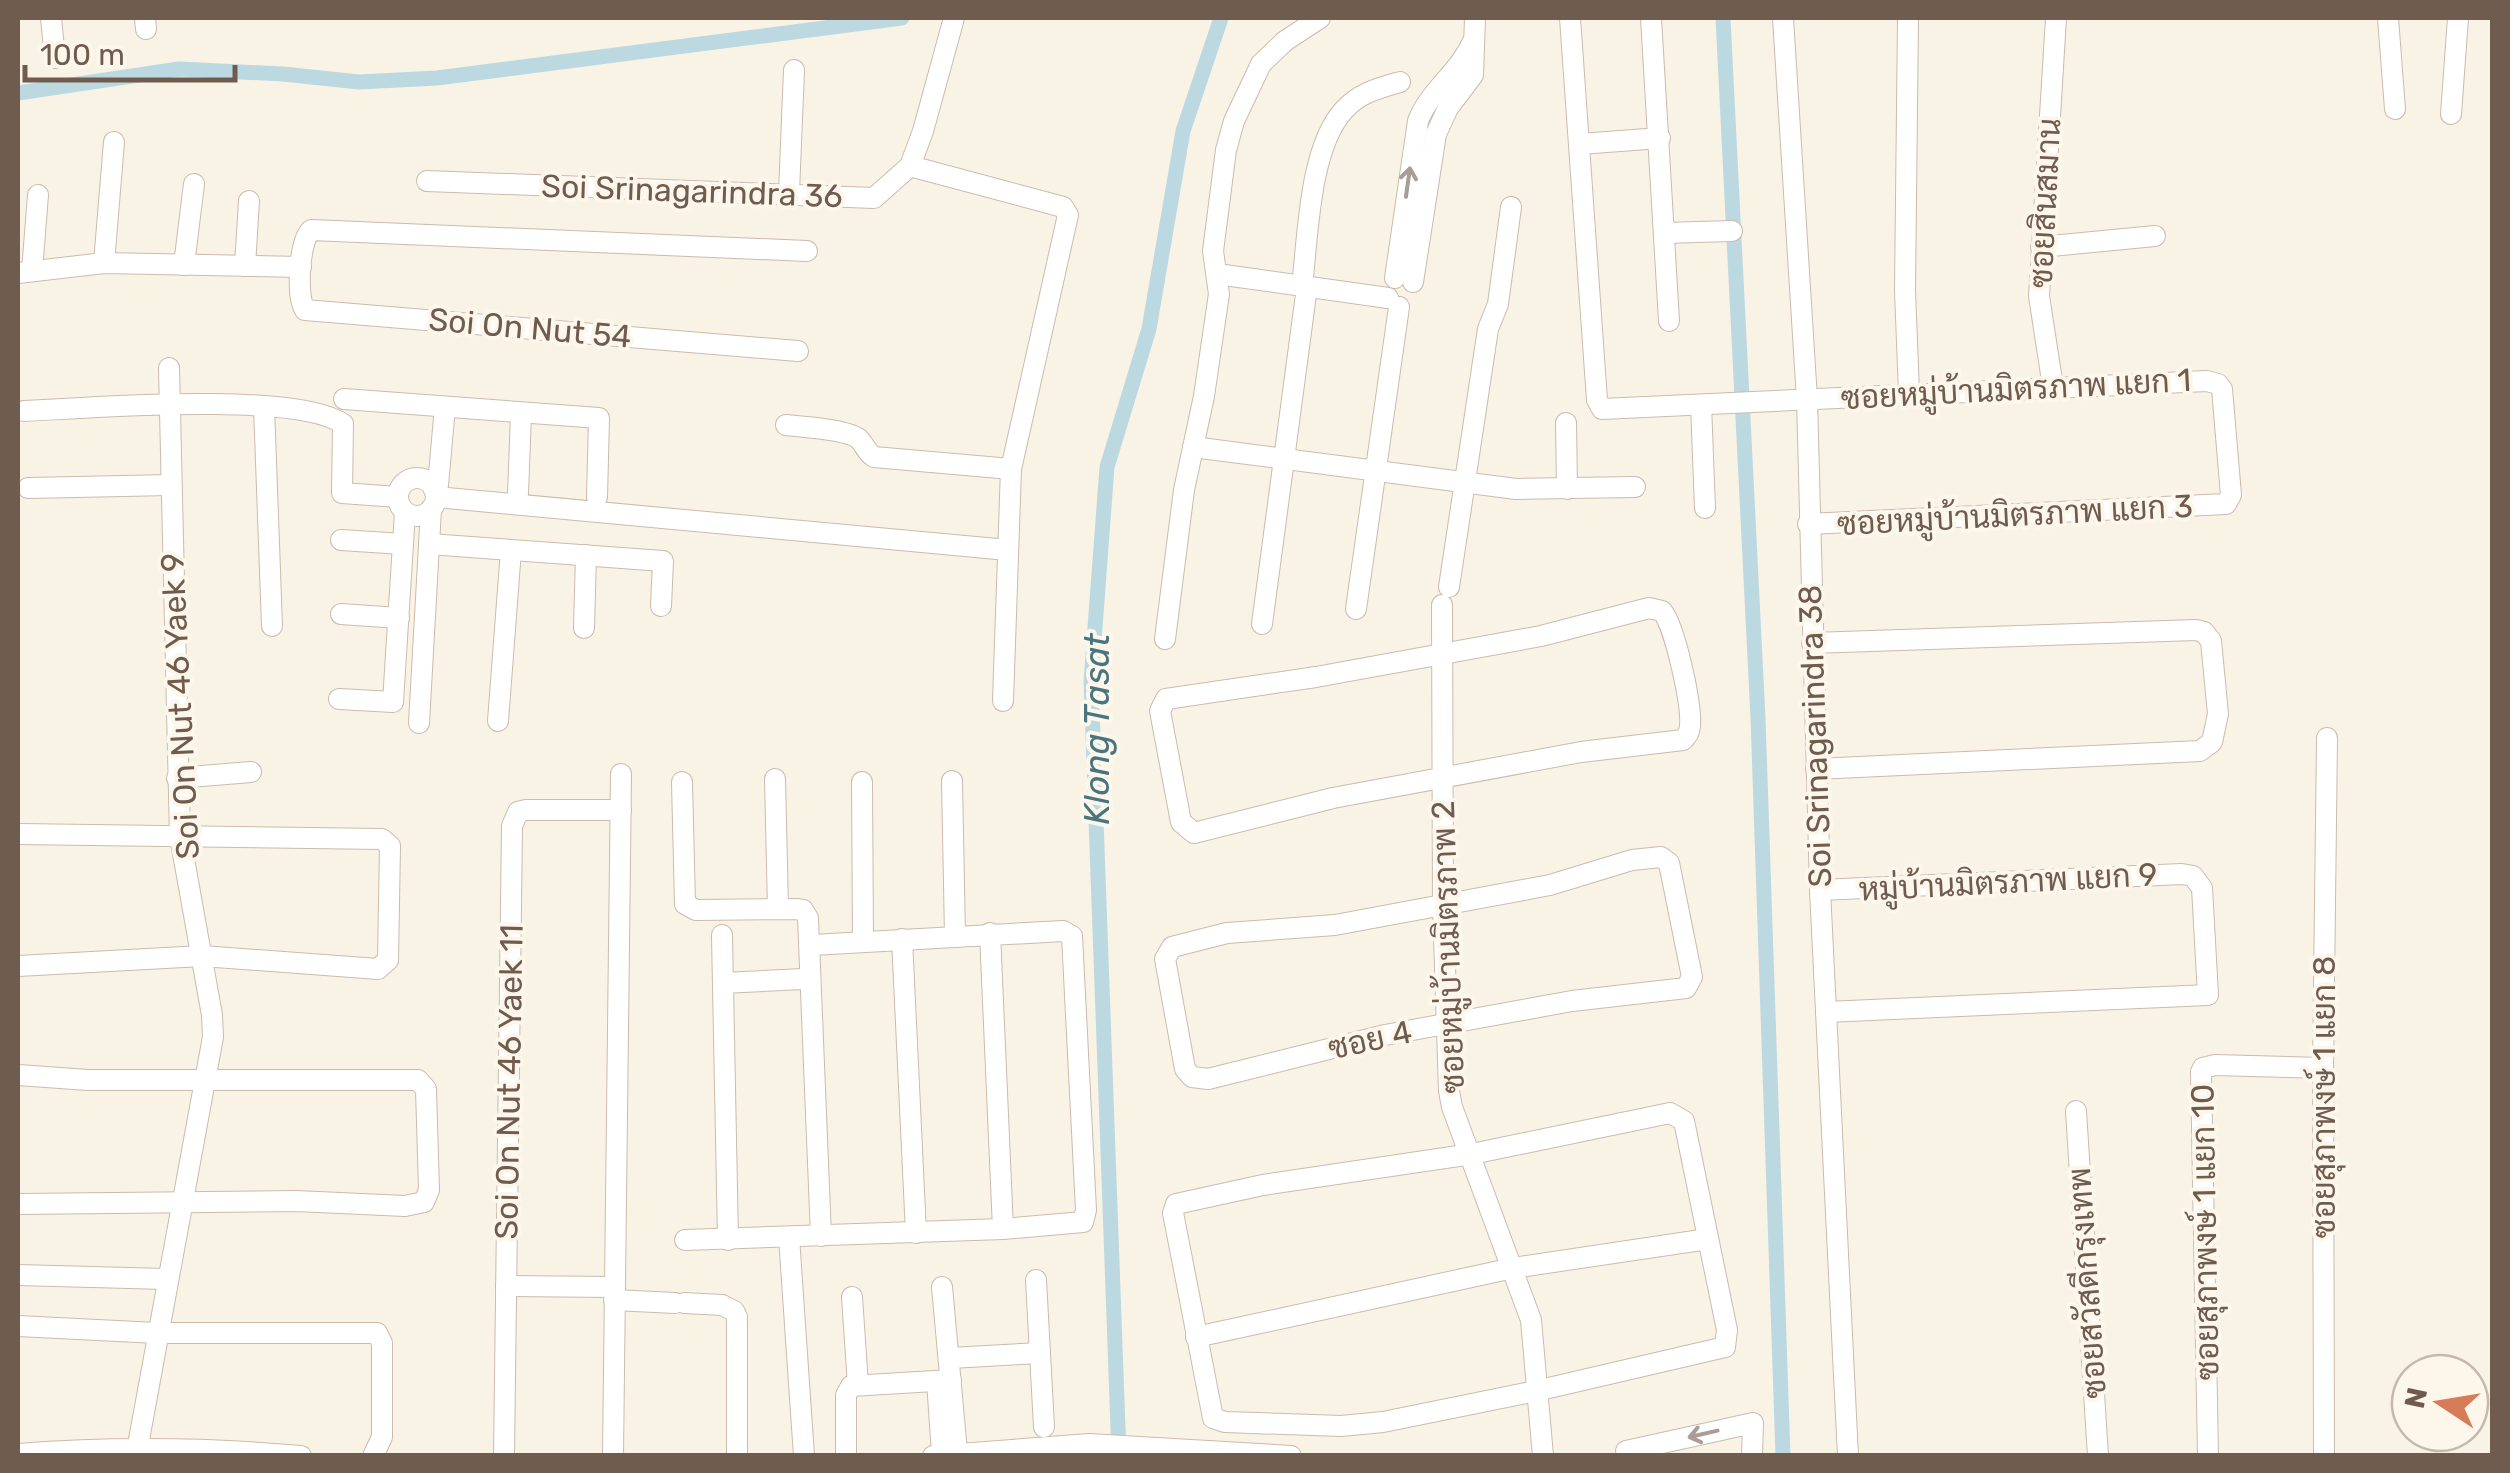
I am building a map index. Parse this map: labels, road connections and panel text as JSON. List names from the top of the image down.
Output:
{
  "streets": {
    "street": [
      "Soi Srinagarindra 36",
      "ซอยสินสมาน",
      "Soi On Nut 54",
      "ซอยหมู่บ้านมิตรภาพ แยก 1",
      "ซอยหมู่บ้านมิตรภาพ แยก 3",
      "Soi On Nut 46 Yaek 9",
      "Soi Srinagarindra 38",
      "หมู่บ้านมิตรภาพ แยก 9",
      "ซอยหมู่บ้านมิตรภาพ 2",
      "ซอย 4",
      "Soi On Nut 46 Yaek 11",
      "ซอยสุภาพงษ์ 1 แยก 8",
      "ซอยสุภาพงษ์ 1 แยก 10",
      "ซอยสวัสดีกรุงเทพ"
    ]
  },
  "crossings": [
    ["ซอยสินสมาน", "ซอยหมู่บ้านมิตรภาพ แยก 1"],
    ["ซอยหมู่บ้านมิตรภาพ แยก 1", "ซอยหมู่บ้านมิตรภาพ แยก 3"],
    ["ซอยหมู่บ้านมิตรภาพ แยก 1", "Soi Srinagarindra 38"],
    ["ซอยหมู่บ้านมิตรภาพ แยก 3", "Soi Srinagarindra 38"],
    ["Soi Srinagarindra 38", "หมู่บ้านมิตรภาพ แยก 9"],
    ["ซอยหมู่บ้านมิตรภาพ 2", "ซอย 4"],
    ["ซอยสุภาพงษ์ 1 แยก 8", "ซอยสุภาพงษ์ 1 แยก 10"]
  ],
  "water": ["Klong Tasat"],
  "scale_bar": "100 m",
  "north": "left"
}
